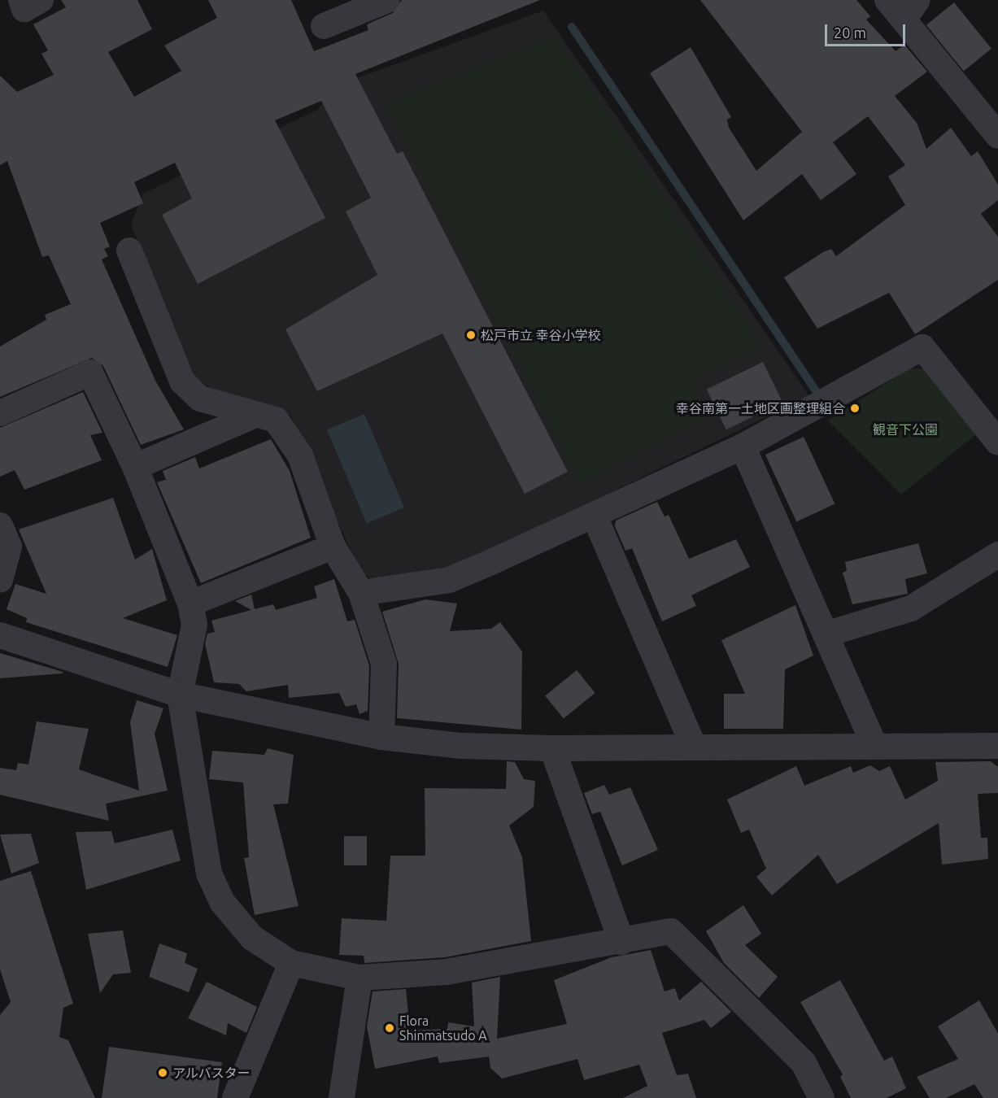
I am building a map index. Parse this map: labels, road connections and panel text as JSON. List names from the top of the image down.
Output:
{
  "parks": ["観音下公園"],
  "places": [
    "松戸市立 幸谷小学校",
    "幸谷南第一土地区画整理組合",
    "Flora Shinmatsudo A",
    "アルバスター"
  ],
  "scale_bar": "20 m"
}
